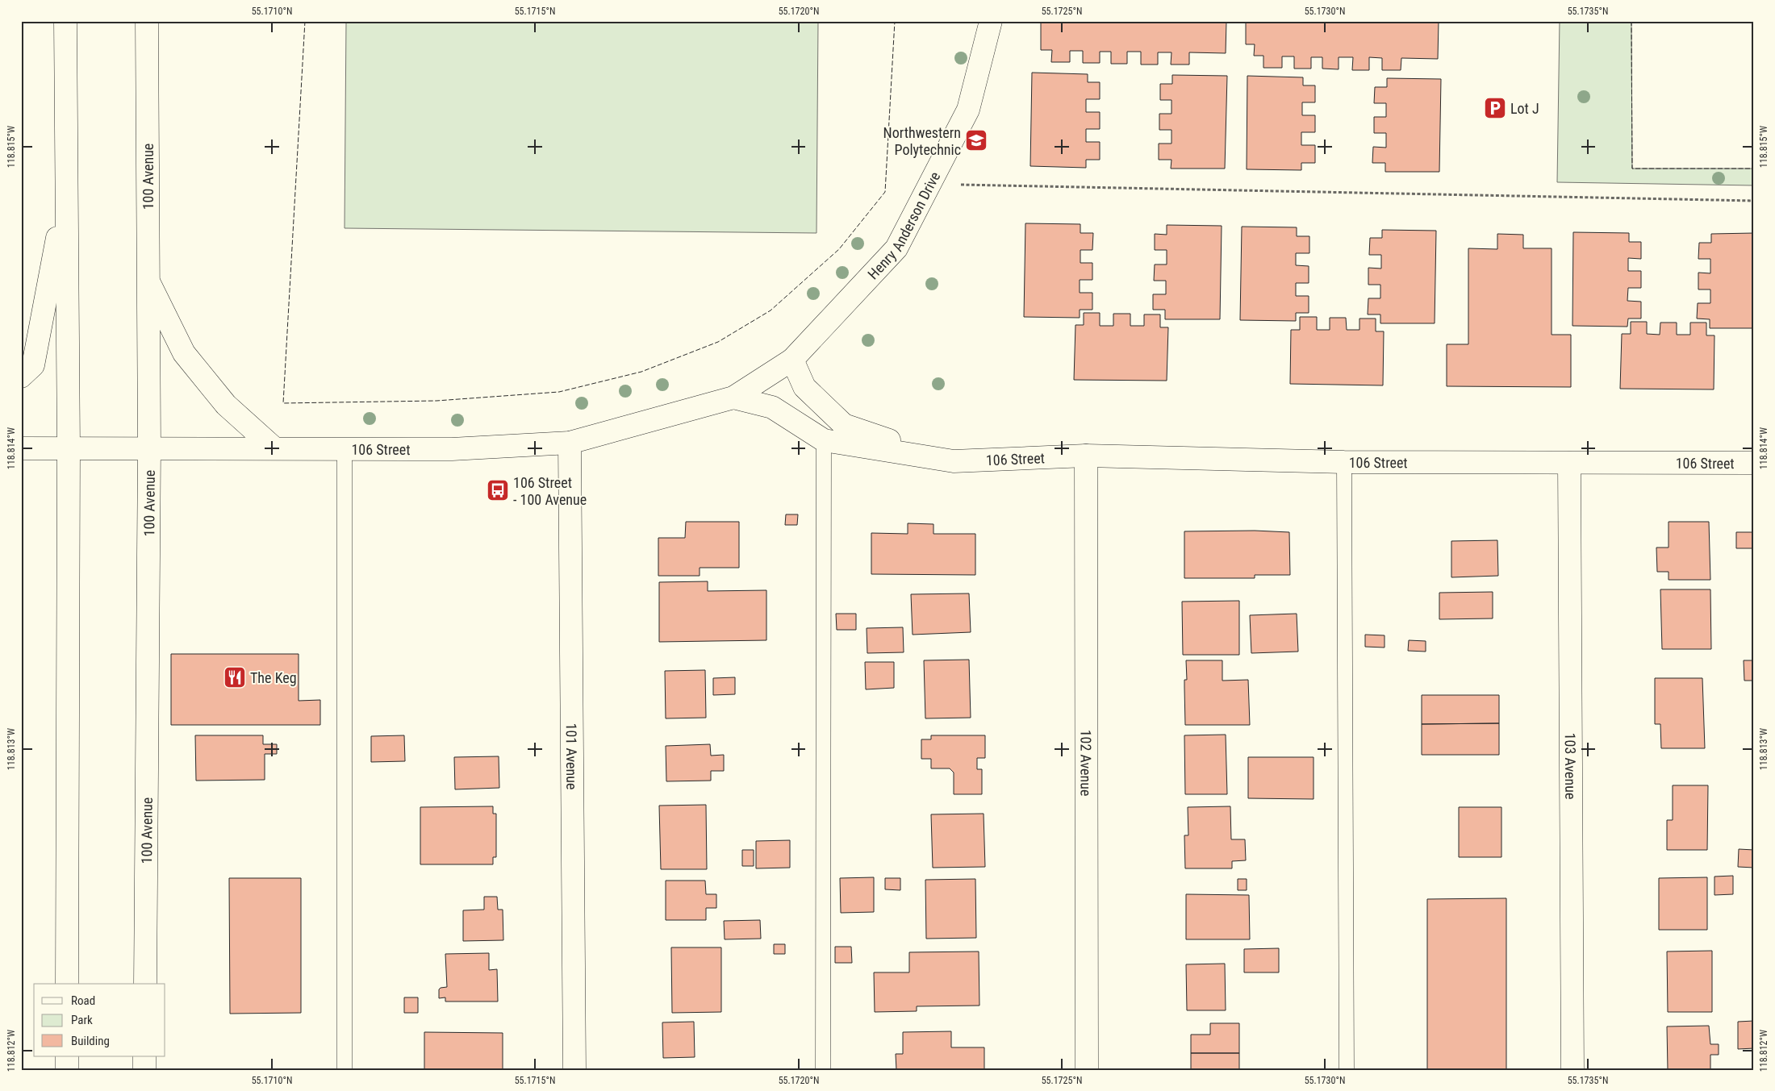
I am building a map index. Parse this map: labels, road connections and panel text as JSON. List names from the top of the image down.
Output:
{
  "streets": {
    "street": [
      "100 Avenue",
      "Henry Anderson Drive",
      "106 Street",
      "101 Avenue",
      "102 Avenue",
      "103 Avenue"
    ]
  },
  "crossings": [
    ["100 Avenue", "106 Street"],
    ["Henry Anderson Drive", "106 Street"],
    ["106 Street", "101 Avenue"],
    ["106 Street", "102 Avenue"],
    ["106 Street", "103 Avenue"]
  ],
  "places": {
    "parking": ["Lot J"],
    "school or university": ["Northwestern Polytechnic"],
    "bus stop": ["106 Street - 100 Avenue"],
    "restaurant": ["The Keg"]
  },
  "legend": ["Road", "Park", "Building"],
  "coordinates": [
    "55.1710°N",
    "55.1715°N",
    "55.1720°N",
    "55.1725°N",
    "55.1730°N",
    "55.1735°N",
    "118.815°W",
    "118.814°W",
    "118.813°W",
    "118.812°W"
  ]
}
